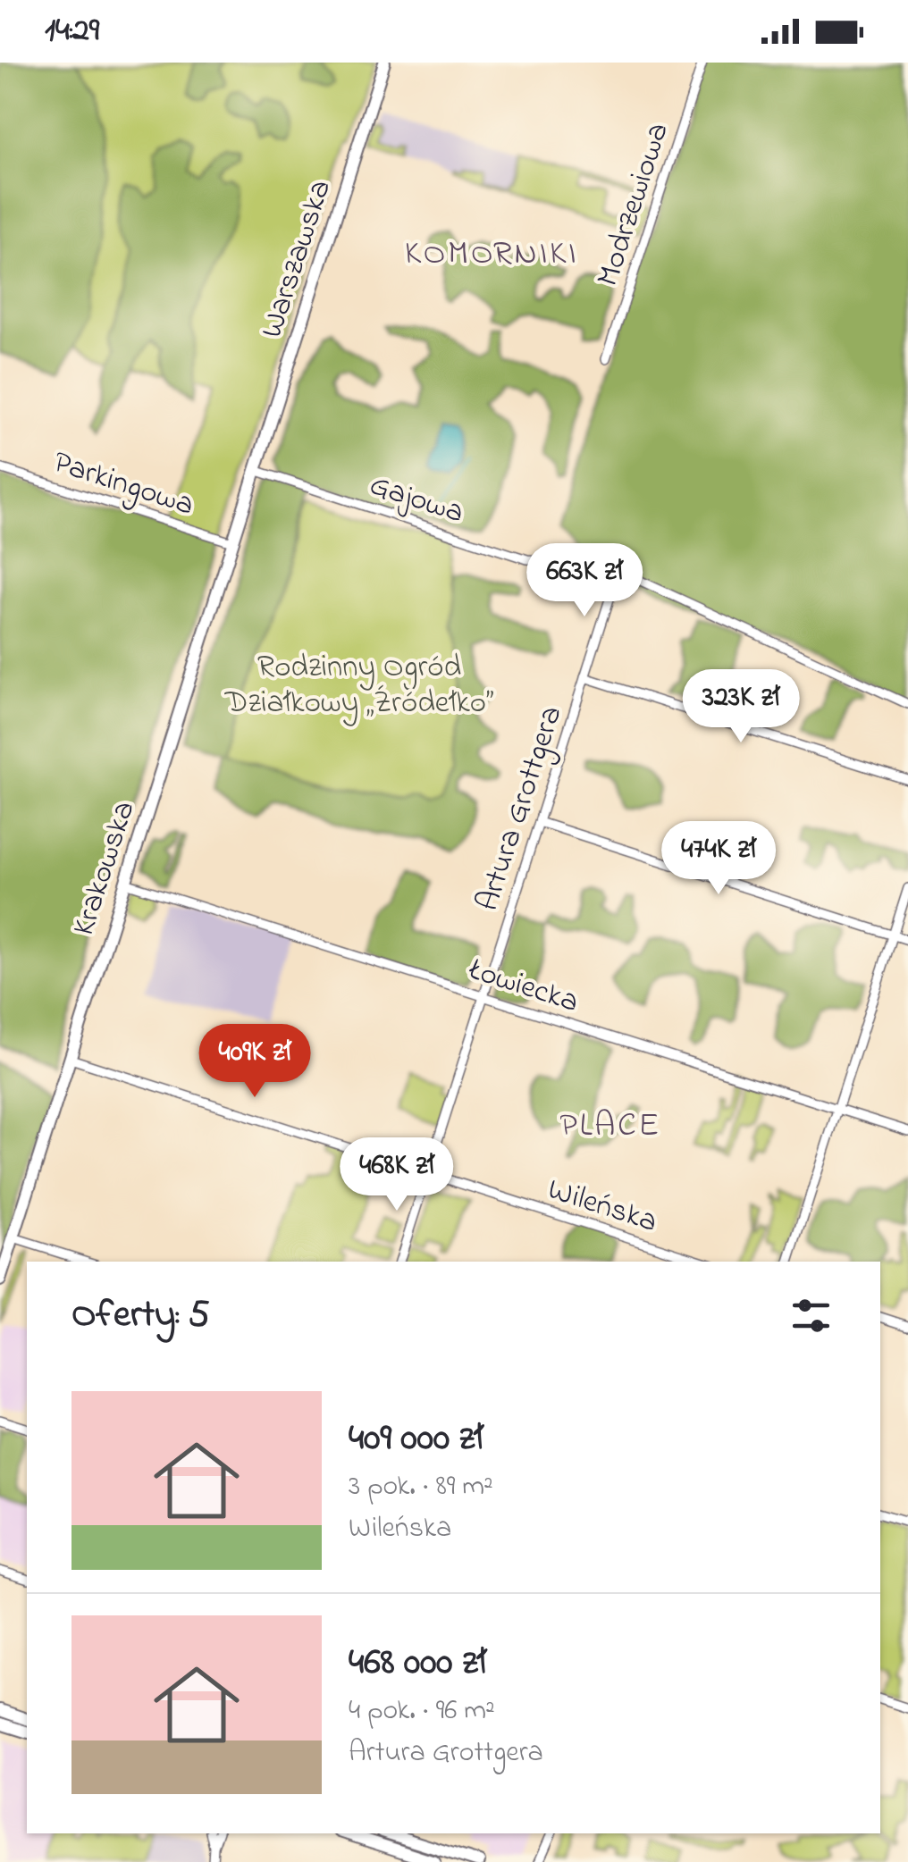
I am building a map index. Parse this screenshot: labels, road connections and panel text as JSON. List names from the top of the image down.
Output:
{
  "streets": {
    "street": [
      "Modrzewiowa",
      "Warszawska",
      "Parkingowa",
      "Gajowa",
      "Artura Grottgera",
      "Krakowska",
      "Łowiecka",
      "Wileńska"
    ]
  },
  "crossings": [
    ["Warszawska", "Gajowa"],
    ["Warszawska", "Krakowska"],
    ["Parkingowa", "Krakowska"],
    ["Gajowa", "Artura Grottgera"],
    ["Gajowa", "Krakowska"],
    ["Artura Grottgera", "Łowiecka"],
    ["Artura Grottgera", "Wileńska"],
    ["Krakowska", "Łowiecka"],
    ["Krakowska", "Wileńska"]
  ],
  "districts": ["KOMORNIKI", "PLACE"],
  "parks": ["Rodzinny Ogród Działkowy „Źródełko”"],
  "page": {
    "status": "14:29",
    "price": [
      "663K zł",
      "323K zł",
      "474K zł",
      "409K zł",
      "468K zł"
    ],
    "heading": "Oferty: 5",
    "list": [
      {
        "name": "409 000 zł",
        "note": "3 pok. · 89 m² · Wileńska"
      },
      {
        "name": "468 000 zł",
        "note": "4 pok. · 96 m² · Artura Grottgera"
      }
    ]
  }
}
